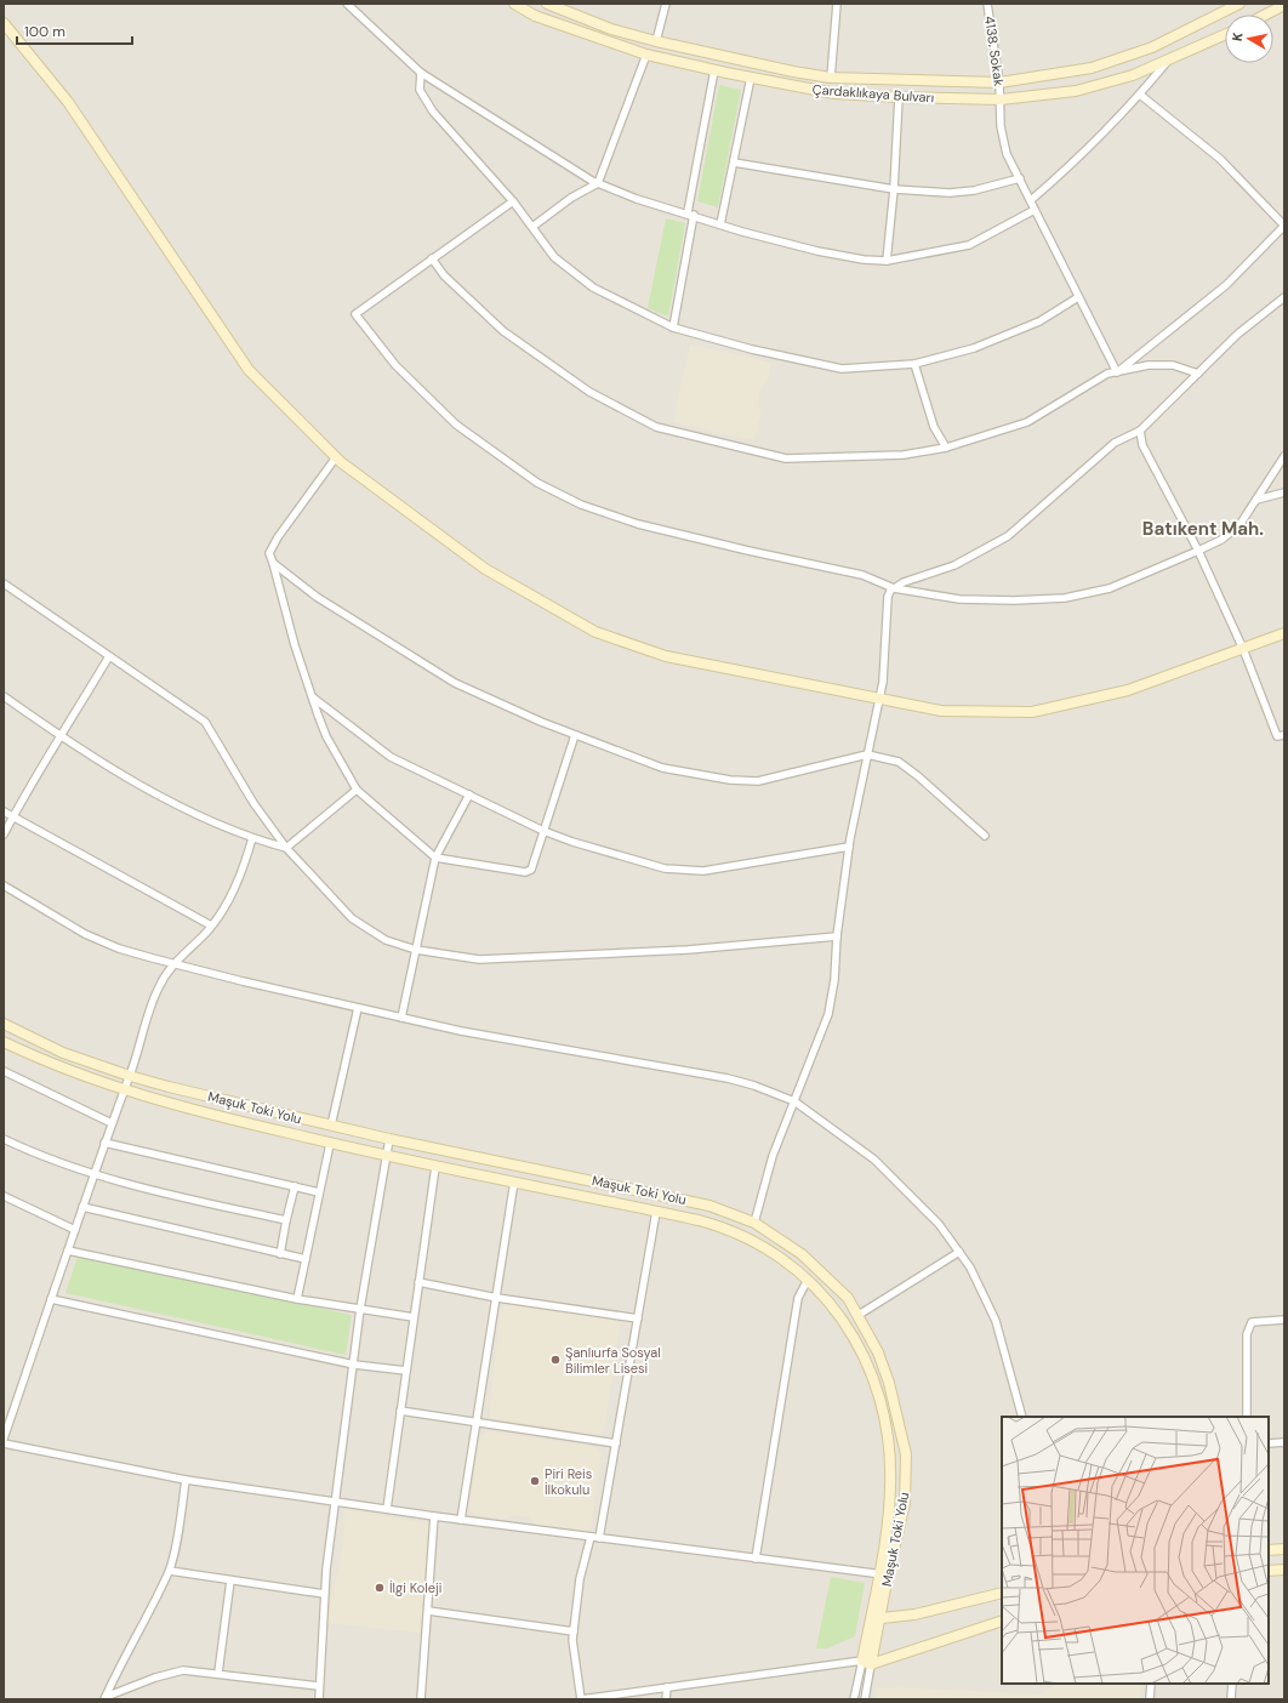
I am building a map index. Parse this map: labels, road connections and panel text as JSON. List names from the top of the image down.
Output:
{
  "streets": {
    "main road": ["Çardaklıkaya Bulvarı", "Maşuk Toki Yolu"],
    "street": ["4138. Sokak"]
  },
  "crossings": [
    ["4138. Sokak", "Çardaklıkaya Bulvarı"]
  ],
  "districts": ["Batıkent Mah."],
  "places": ["Şanlıurfa Sosyal Bilimler Lisesi", "Piri Reis İlkokulu", "İlgi Koleji"],
  "scale_bar": "100 m",
  "north": "left"
}
